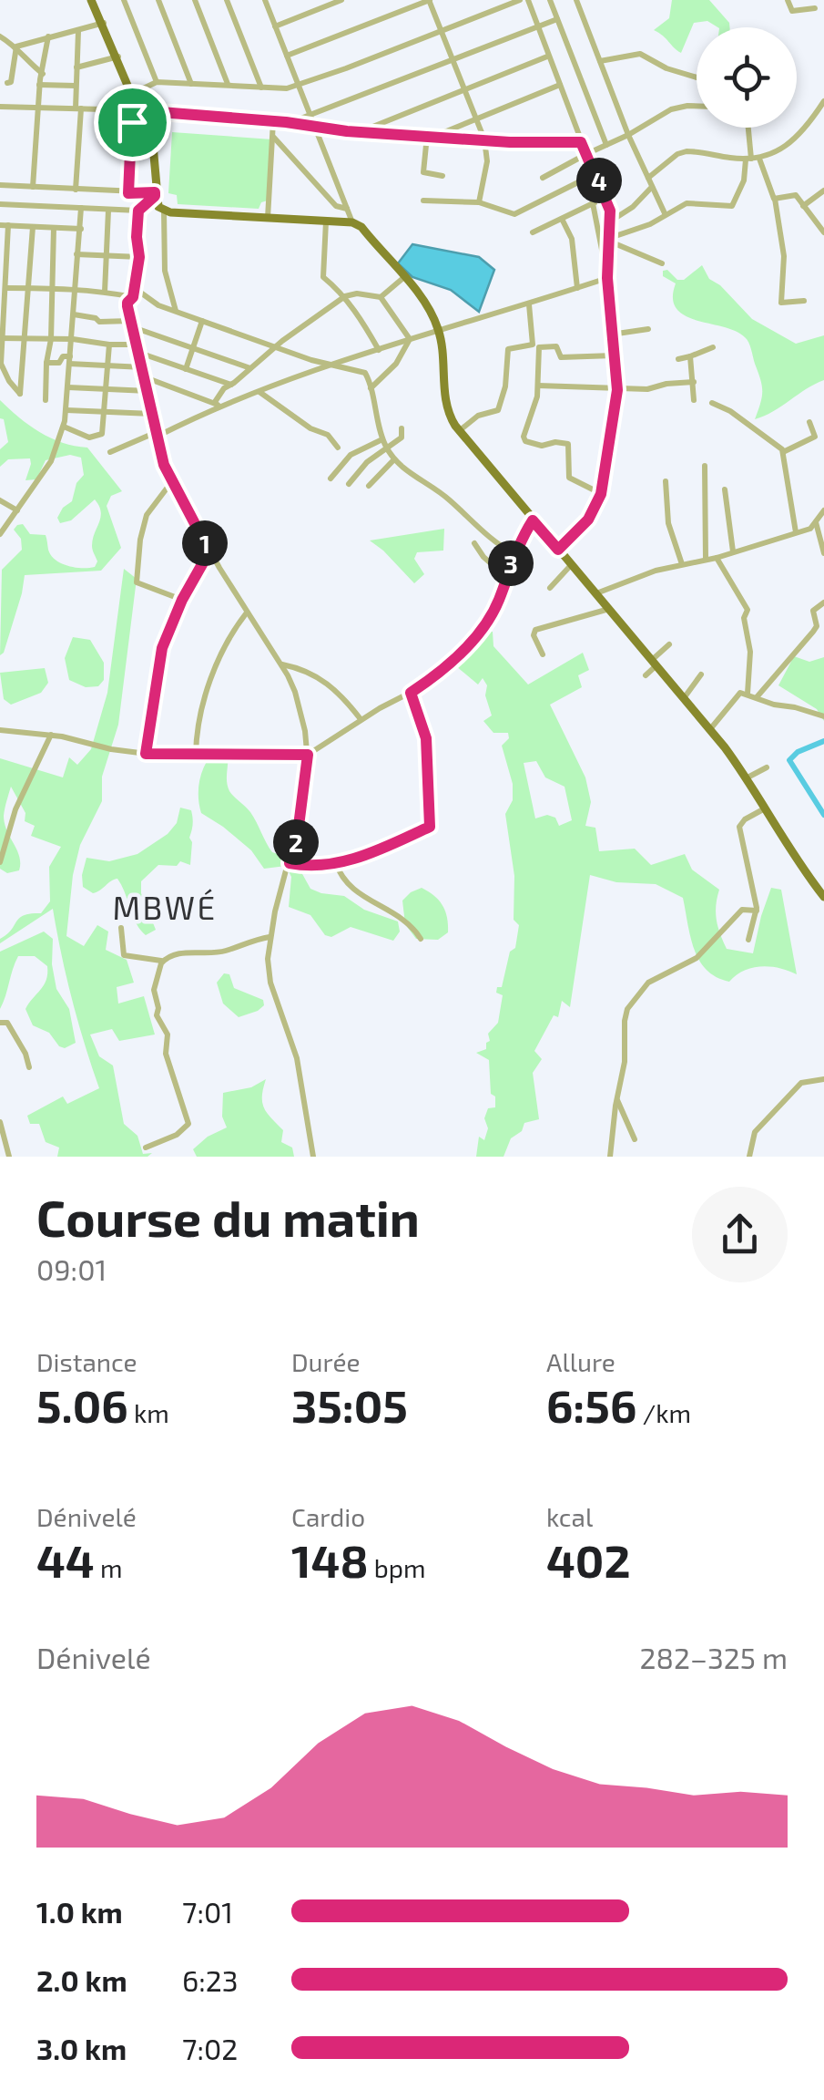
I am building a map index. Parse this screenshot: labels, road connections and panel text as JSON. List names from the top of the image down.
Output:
{
  "districts": ["MBWÉ"],
  "page": {
    "pins": [
      "4",
      "1",
      "3",
      "2"
    ],
    "heading": ["Course du matin", "09:01"],
    "stats": [
      ["Distance", "5.06 km"],
      ["Durée", "35:05"],
      ["Allure", "6:56 /km"],
      ["Dénivelé", "44 m"],
      ["Cardio", "148 bpm"],
      ["kcal", "402"]
    ],
    "chart": ["Dénivelé", "282–325 m"],
    "list": [
      {
        "name": "1.0 km",
        "note": "7:01"
      },
      {
        "name": "2.0 km",
        "note": "6:23"
      },
      {
        "name": "3.0 km",
        "note": "7:02"
      }
    ]
  }
}
